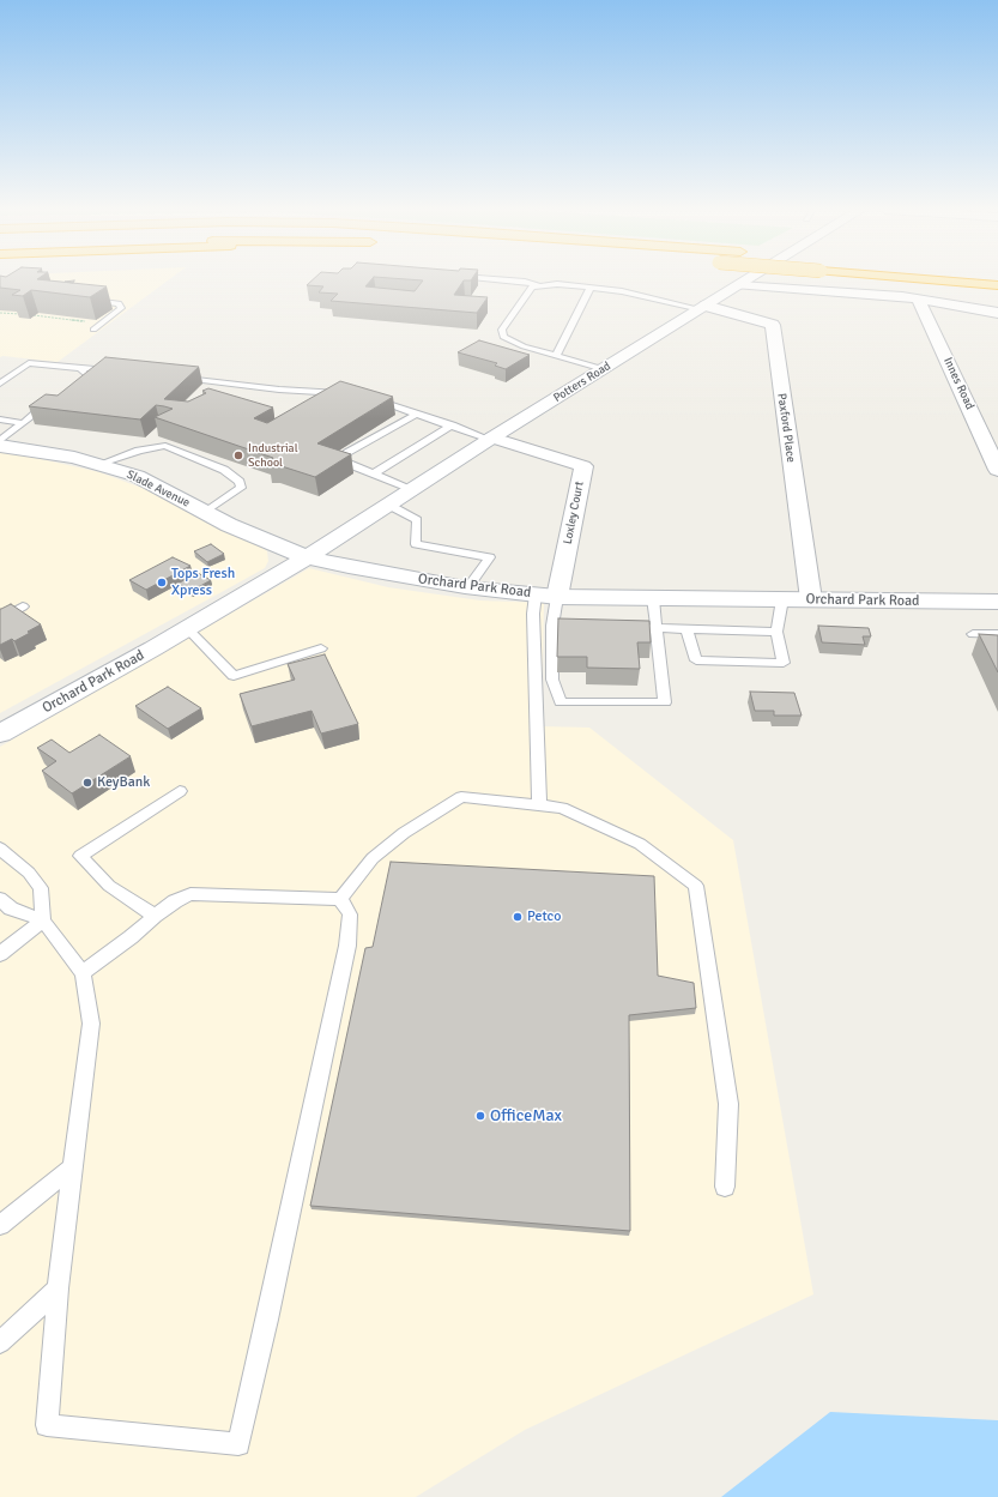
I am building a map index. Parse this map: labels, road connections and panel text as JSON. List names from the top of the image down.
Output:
{
  "streets": {
    "street": [
      "Potters Road",
      "Innes Road",
      "Paxford Place",
      "Slade Avenue",
      "Loxley Court",
      "Orchard Park Road"
    ]
  },
  "crossings": [
    ["Potters Road", "Paxford Place"],
    ["Potters Road", "Slade Avenue"],
    ["Potters Road", "Loxley Court"],
    ["Potters Road", "Orchard Park Road"],
    ["Paxford Place", "Orchard Park Road"],
    ["Slade Avenue", "Orchard Park Road"],
    ["Loxley Court", "Orchard Park Road"]
  ],
  "places": [
    "Industrial School",
    "Tops Fresh Xpress",
    "KeyBank",
    "Petco",
    "OfficeMax"
  ]
}
